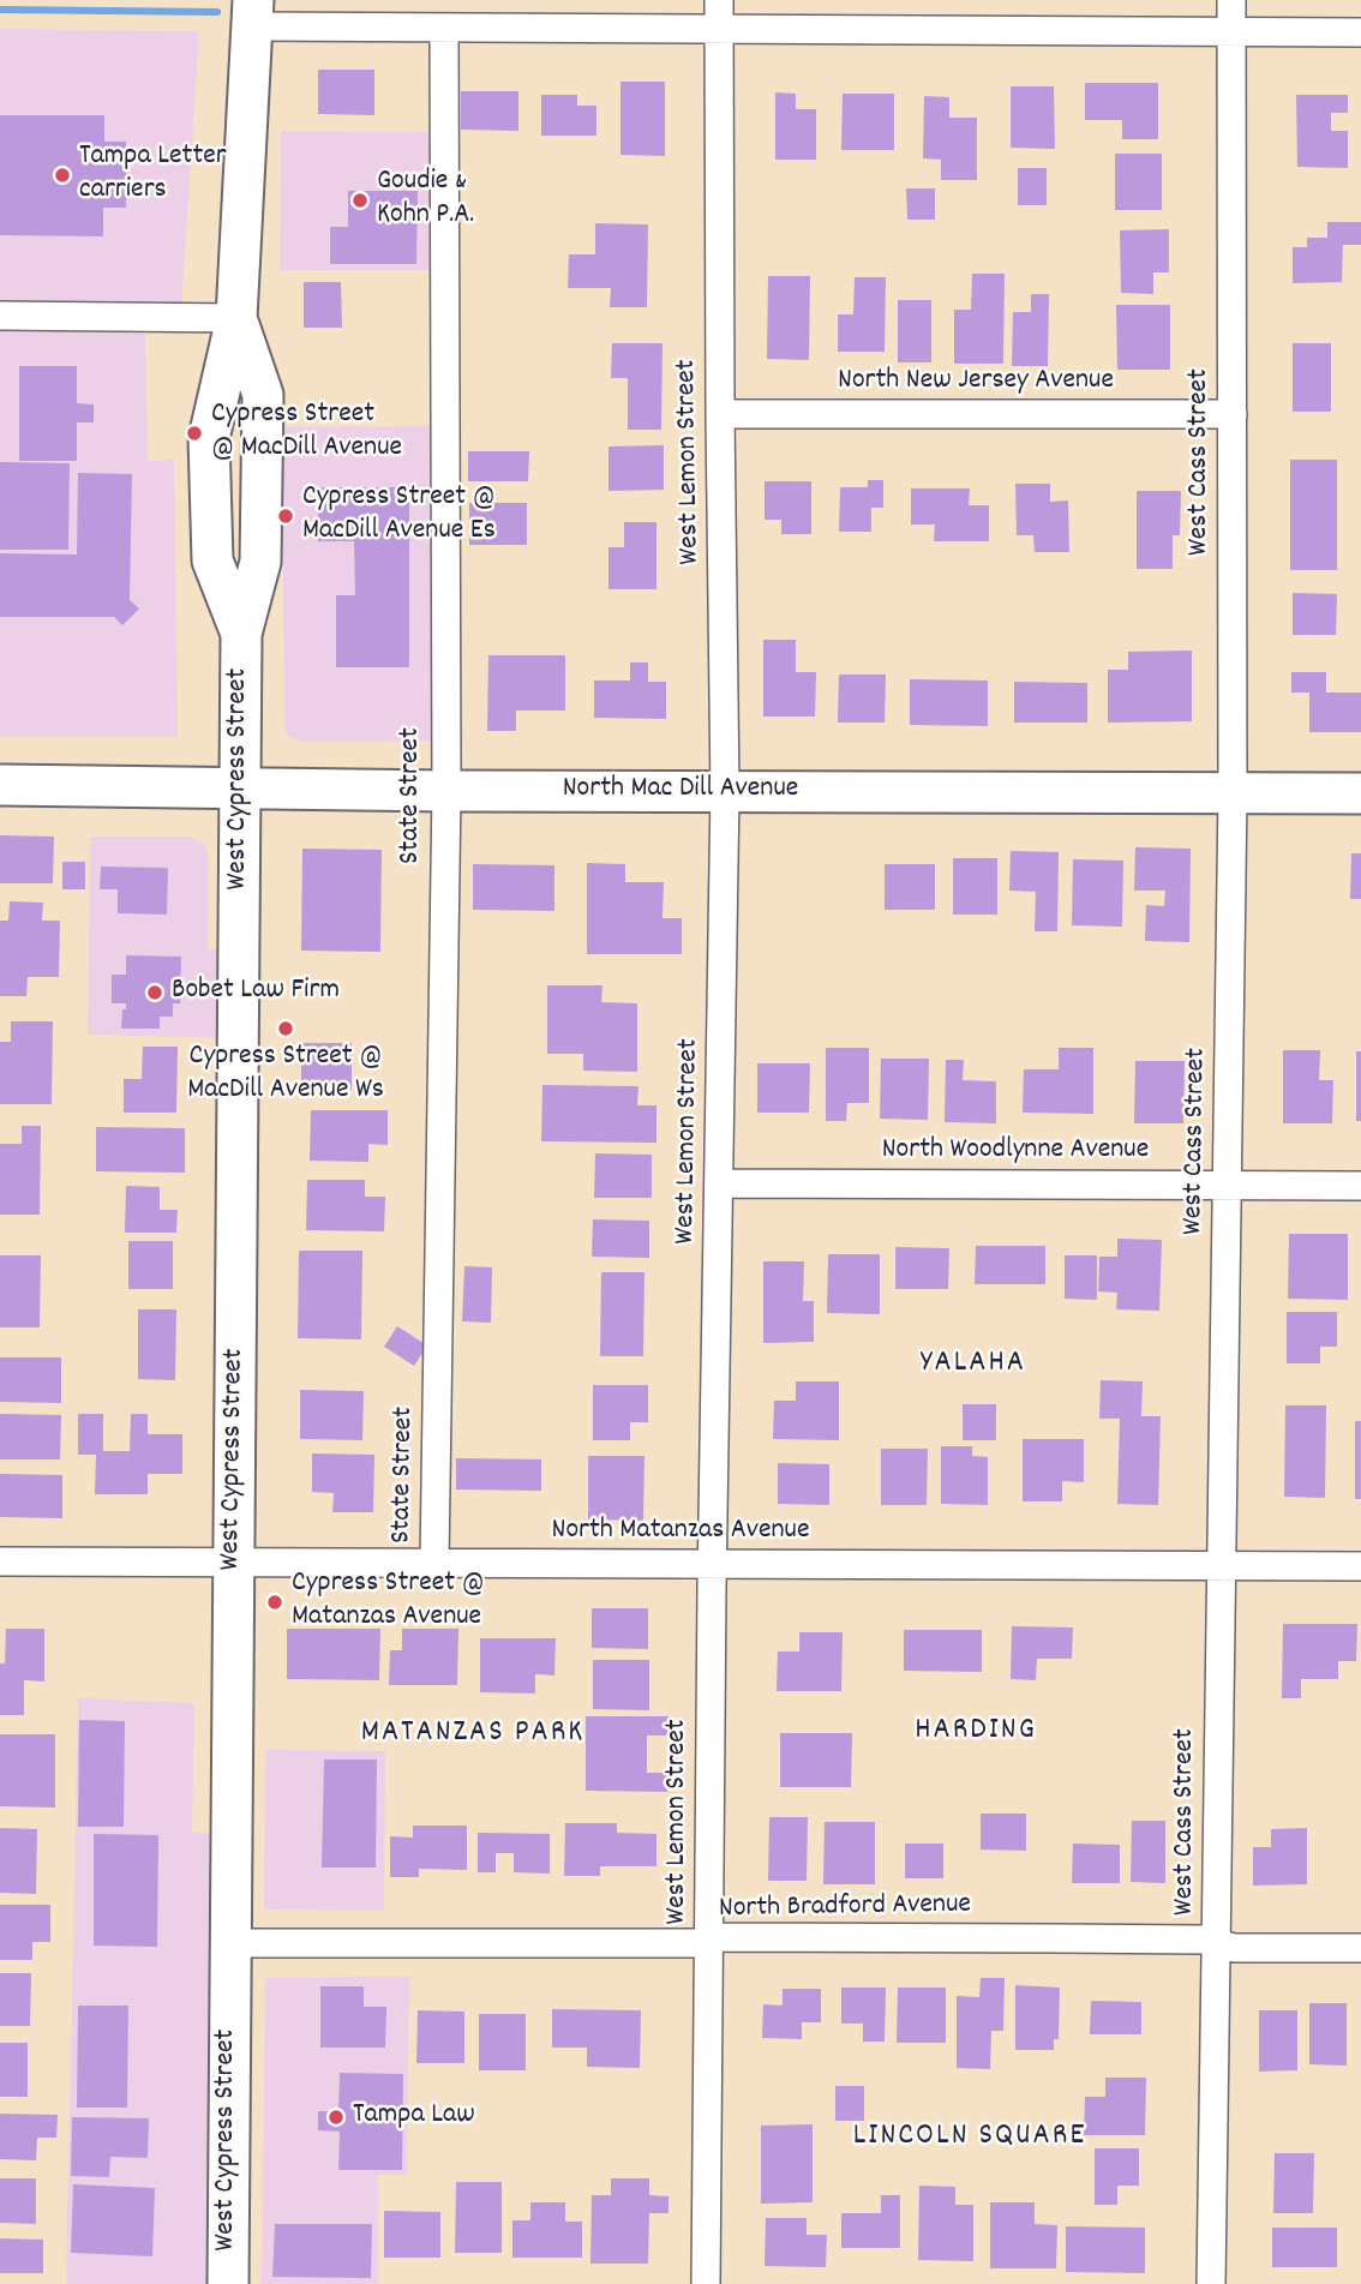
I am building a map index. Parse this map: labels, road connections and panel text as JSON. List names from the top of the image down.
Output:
{
  "streets": {
    "street": [
      "North New Jersey Avenue",
      "West Lemon Street",
      "West Cass Street",
      "West Cypress Street",
      "North Mac Dill Avenue",
      "State Street",
      "North Woodlynne Avenue",
      "North Matanzas Avenue",
      "North Bradford Avenue"
    ]
  },
  "crossings": [
    ["North New Jersey Avenue", "West Lemon Street"],
    ["North New Jersey Avenue", "West Cass Street"],
    ["West Lemon Street", "North Mac Dill Avenue"],
    ["West Lemon Street", "North Woodlynne Avenue"],
    ["West Lemon Street", "North Matanzas Avenue"],
    ["West Lemon Street", "North Bradford Avenue"],
    ["West Cass Street", "North Mac Dill Avenue"],
    ["West Cass Street", "North Woodlynne Avenue"],
    ["West Cass Street", "North Matanzas Avenue"],
    ["West Cass Street", "North Bradford Avenue"],
    ["West Cypress Street", "North Mac Dill Avenue"],
    ["West Cypress Street", "North Matanzas Avenue"],
    ["West Cypress Street", "North Bradford Avenue"],
    ["North Mac Dill Avenue", "State Street"],
    ["State Street", "North Matanzas Avenue"]
  ],
  "districts": [
    "YALAHA",
    "HARDING",
    "MATANZAS PARK",
    "LINCOLN SQUARE"
  ],
  "places": [
    "Tampa Letter carriers",
    "Goudie & Kohn P.A.",
    "Cypress Street @ MacDill Avenue",
    "Cypress Street @ MacDill Avenue Es",
    "Bobet Law Firm",
    "Cypress Street @ MacDill Avenue Ws",
    "Cypress Street @ Matanzas Avenue",
    "Tampa Law"
  ]
}
